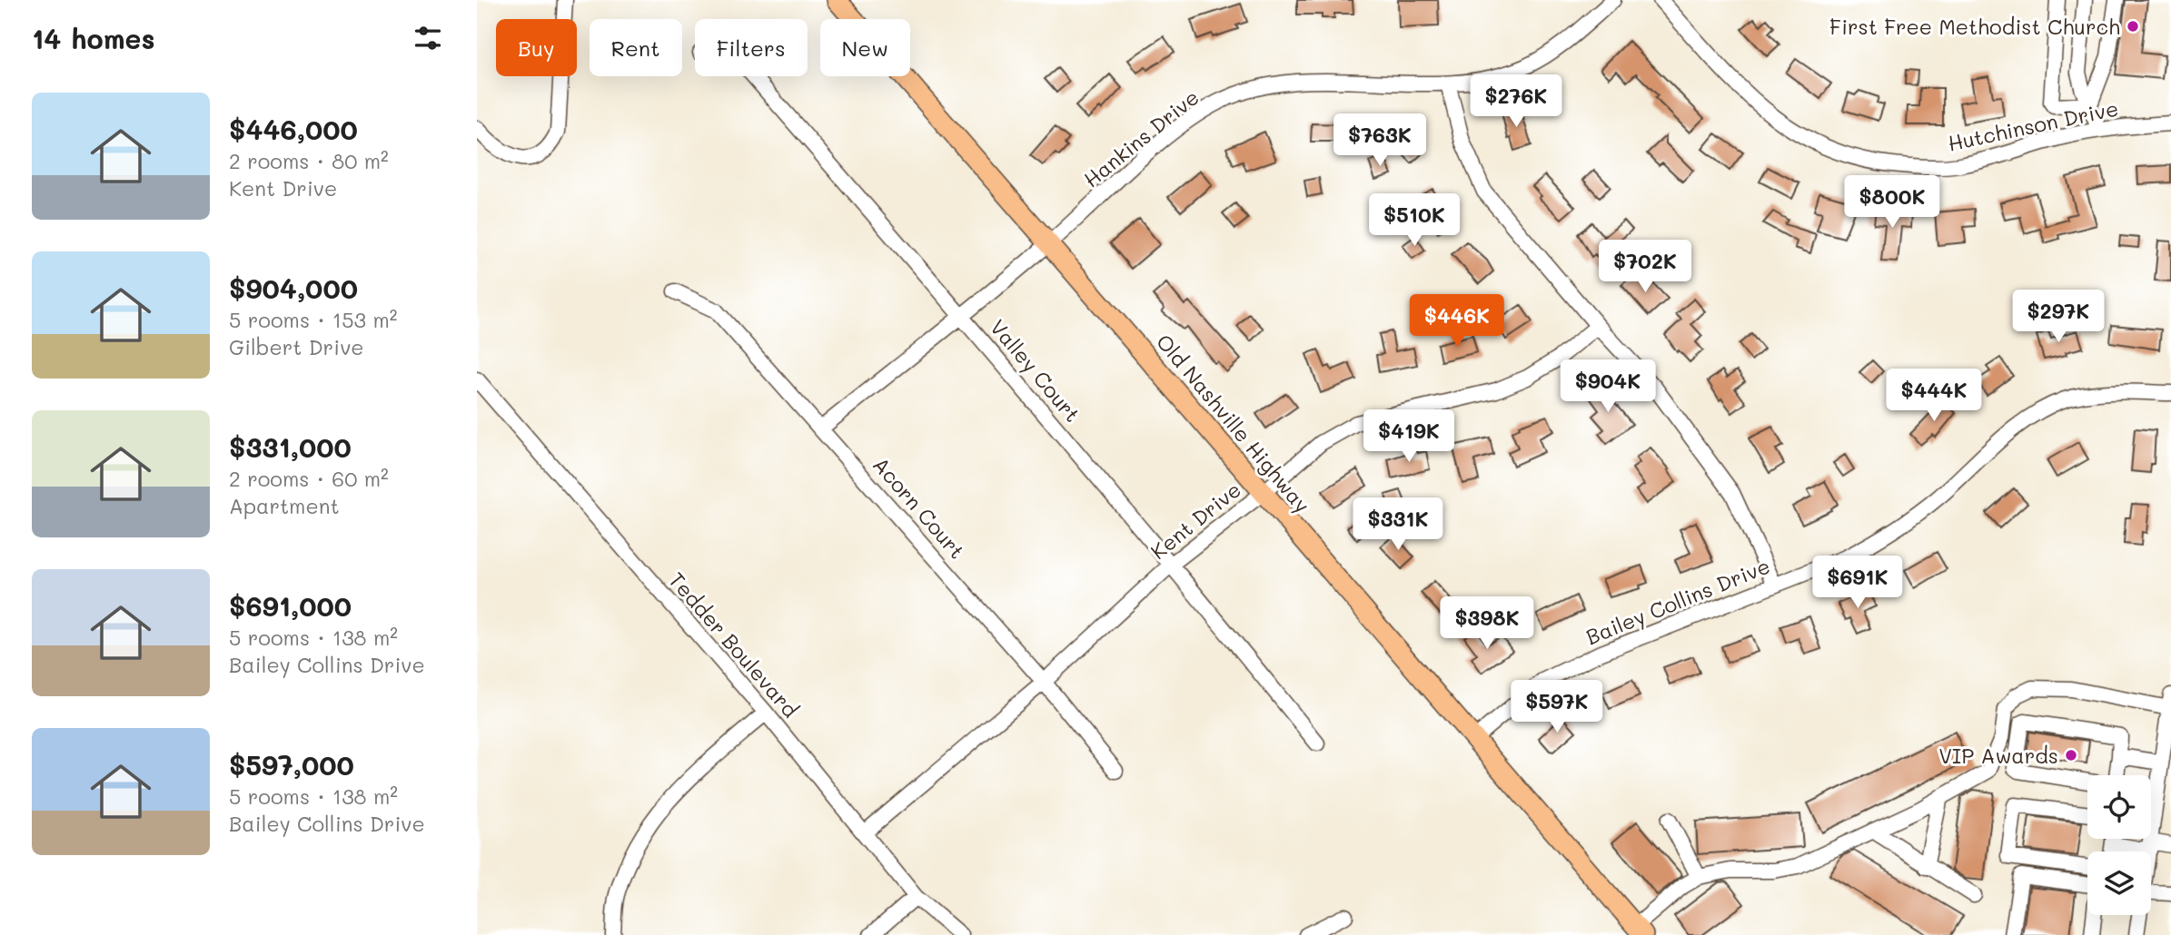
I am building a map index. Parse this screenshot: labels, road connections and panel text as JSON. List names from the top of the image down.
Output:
{
  "streets": {
    "main road": ["Old Nashville Highway"],
    "street": [
      "Hutchinson Drive",
      "Hankins Drive",
      "Valley Court",
      "Acorn Court",
      "Kent Drive",
      "Bailey Collins Drive",
      "Tedder Boulevard"
    ]
  },
  "crossings": [
    ["Hankins Drive", "Valley Court"],
    ["Hankins Drive", "Old Nashville Highway"],
    ["Hankins Drive", "Acorn Court"],
    ["Valley Court", "Kent Drive"],
    ["Old Nashville Highway", "Kent Drive"],
    ["Old Nashville Highway", "Bailey Collins Drive"],
    ["Acorn Court", "Kent Drive"],
    ["Kent Drive", "Tedder Boulevard"]
  ],
  "places": ["First Free Methodist Church", "VIP Awards"],
  "page": {
    "heading": "14 homes",
    "chip": [
      "Buy",
      "Rent",
      "Filters",
      "New"
    ],
    "price": [
      "$276K",
      "$763K",
      "$800K",
      "$510K",
      "$702K",
      "$297K",
      "$446K",
      "$904K",
      "$444K",
      "$419K",
      "$331K",
      "$691K",
      "$398K",
      "$597K"
    ],
    "list": [
      {
        "name": "$446,000",
        "note": "2 rooms · 80 m² · Kent Drive"
      },
      {
        "name": "$904,000",
        "note": "5 rooms · 153 m² · Gilbert Drive"
      },
      {
        "name": "$331,000",
        "note": "2 rooms · 60 m² · Apartment"
      },
      {
        "name": "$691,000",
        "note": "5 rooms · 138 m² · Bailey Collins Drive"
      },
      {
        "name": "$597,000",
        "note": "5 rooms · 138 m² · Bailey Collins Drive"
      }
    ]
  }
}
